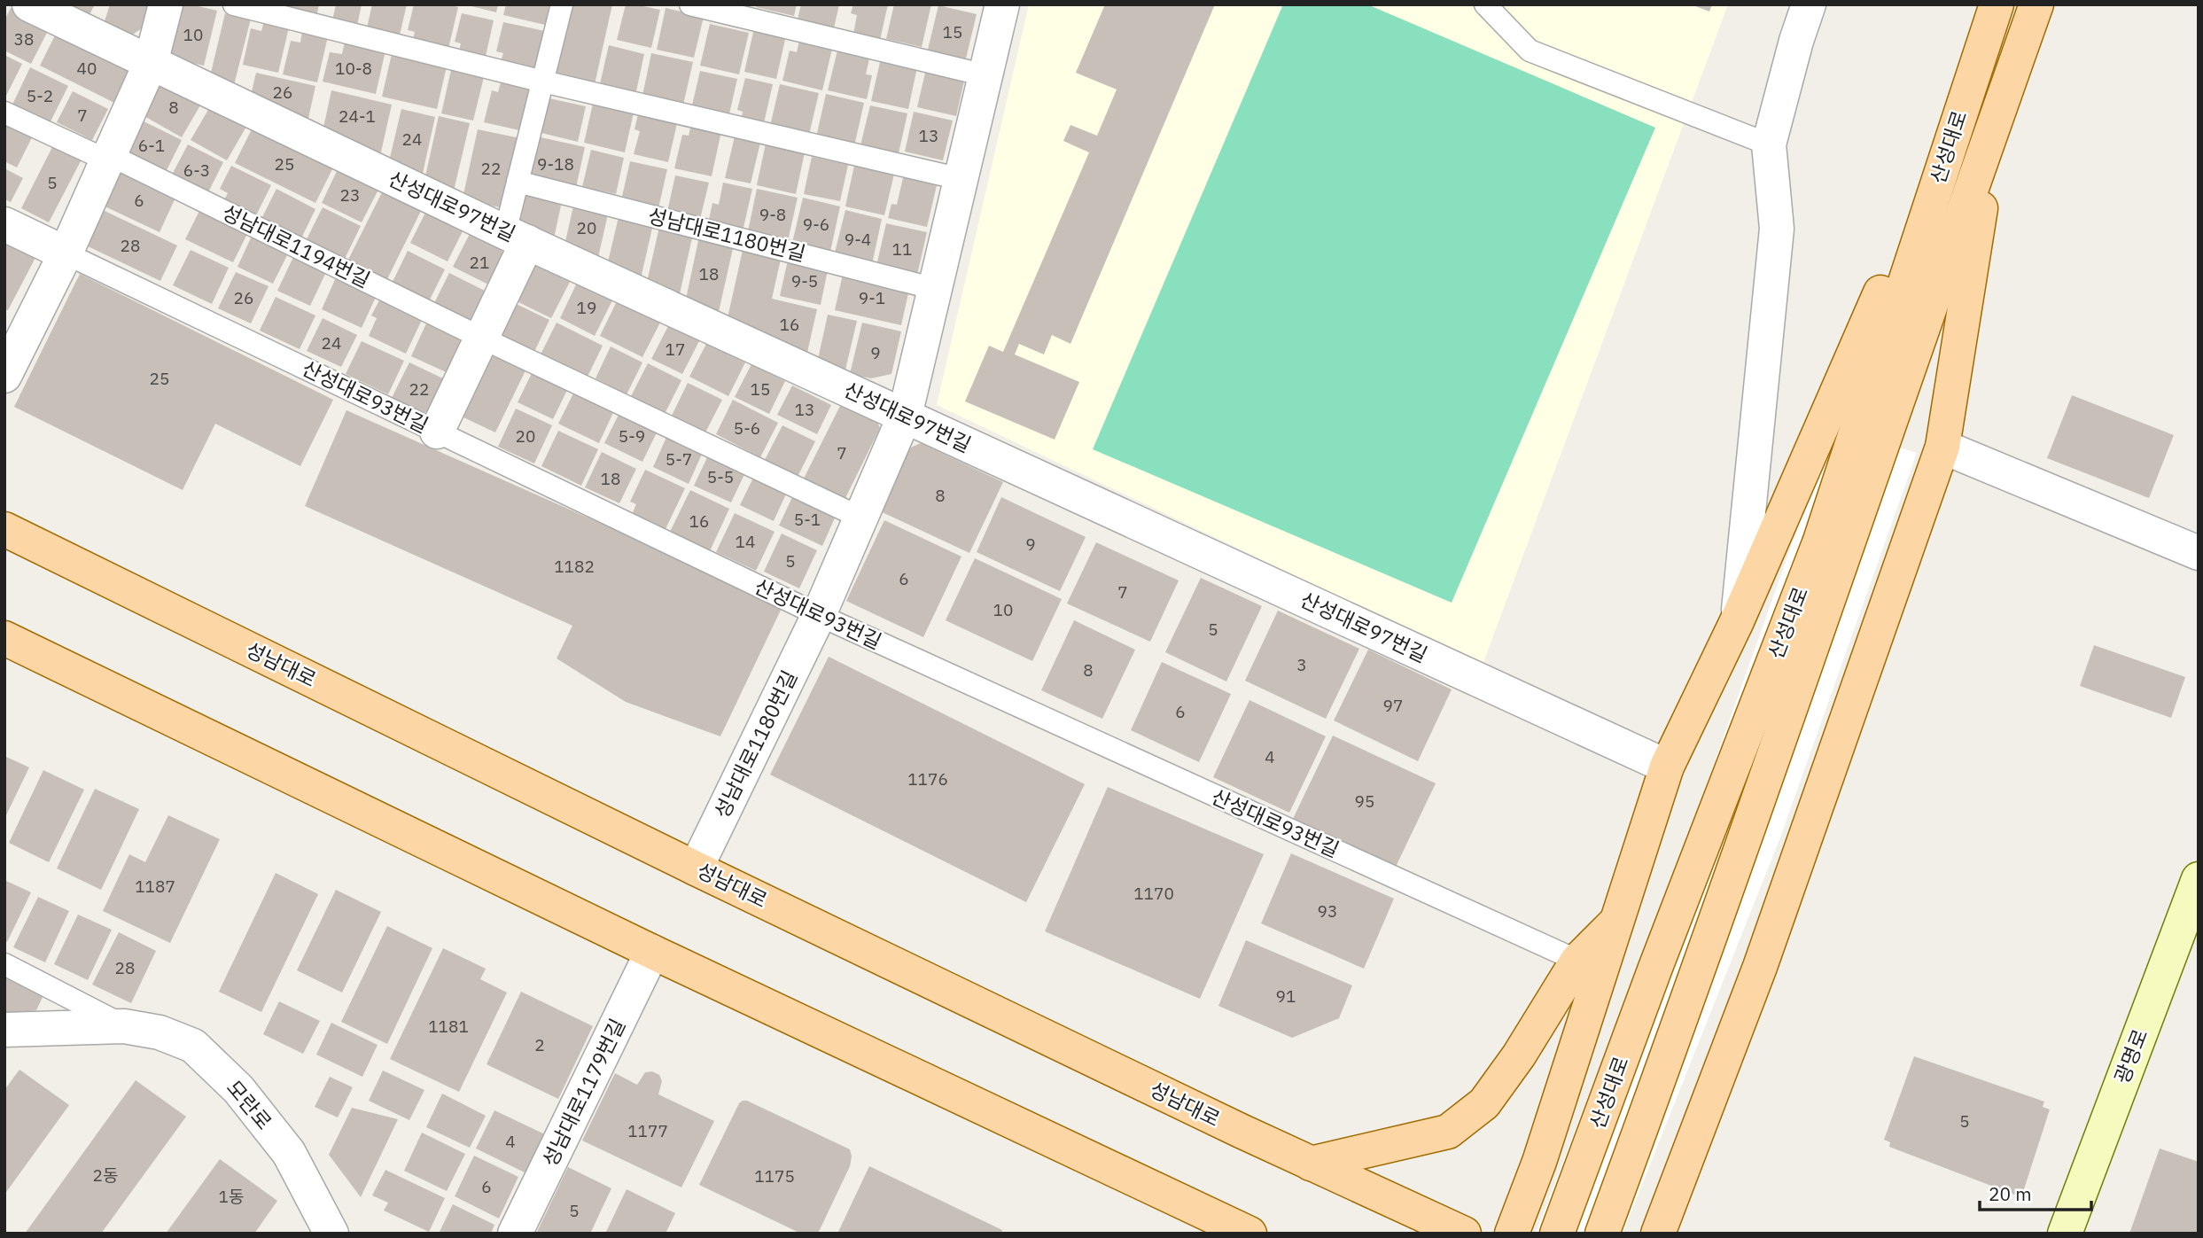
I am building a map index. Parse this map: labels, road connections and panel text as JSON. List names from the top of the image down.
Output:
{
  "streets": {
    "main road": ["산성대로", "성남대로", "광명로"],
    "street": [
      "산성대로97번길",
      "성남대로1180번길",
      "성남대로1179번길",
      "모란로"
    ],
    "lane": ["성남대로1194번길", "산성대로93번길"]
  },
  "crossings": [
    ["산성대로97번길", "성남대로1180번길"],
    ["성남대로1180번길", "산성대로93번길"],
    ["성남대로1180번길", "성남대로"]
  ],
  "house_numbers": [
    "15",
    "10",
    "38",
    "40",
    "10-8",
    "26",
    "5-2",
    "8",
    "7",
    "24-1",
    "13",
    "24",
    "6-1",
    "25",
    "9-18",
    "22",
    "6-3",
    "5",
    "23",
    "6",
    "9-8",
    "9-6",
    "20",
    "9-4",
    "28",
    "11",
    "21",
    "18",
    "9-5",
    "26",
    "9-1",
    "19",
    "16",
    "24",
    "17",
    "9",
    "25",
    "22",
    "15",
    "13",
    "5-6",
    "20",
    "5-9",
    "7",
    "5-7",
    "5-5",
    "18",
    "8",
    "5-1",
    "16",
    "14",
    "9",
    "5",
    "1182",
    "6",
    "7",
    "10",
    "5",
    "3",
    "8",
    "97",
    "6",
    "4",
    "1176",
    "95",
    "1187",
    "1170",
    "93",
    "28",
    "91",
    "1181",
    "2",
    "5",
    "1177",
    "4",
    "2동",
    "1175",
    "6",
    "1동",
    "5"
  ],
  "scale_bar": "20 m"
}
